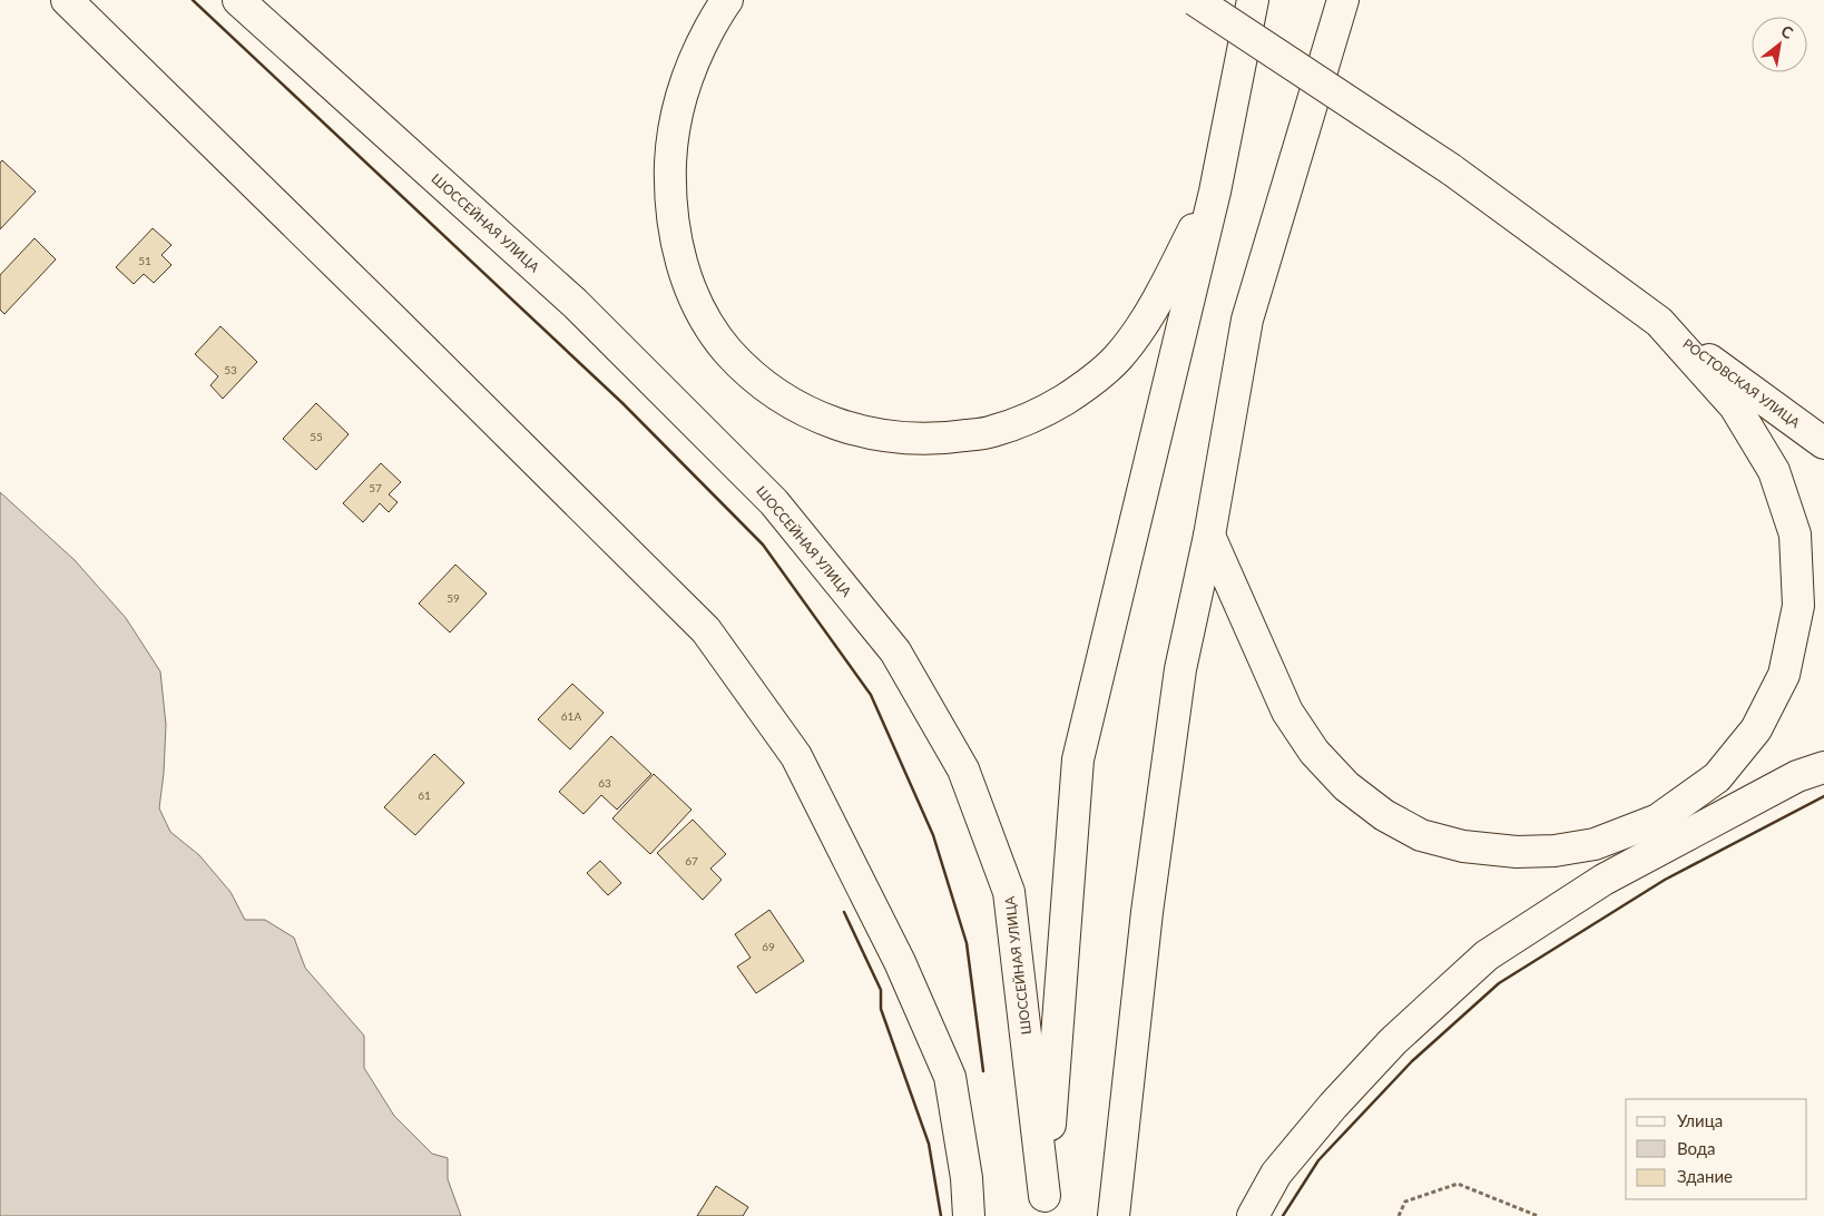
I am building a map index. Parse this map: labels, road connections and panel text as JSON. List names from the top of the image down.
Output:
{
  "streets": {
    "main road": ["ШОССЕЙНАЯ УЛИЦА", "РОСТОВСКАЯ УЛИЦА"]
  },
  "house_numbers": [
    "51",
    "53",
    "55",
    "57",
    "59",
    "61А",
    "63",
    "61",
    "67",
    "69"
  ],
  "legend": ["Улица", "Вода", "Здание"],
  "north": "top right"
}
